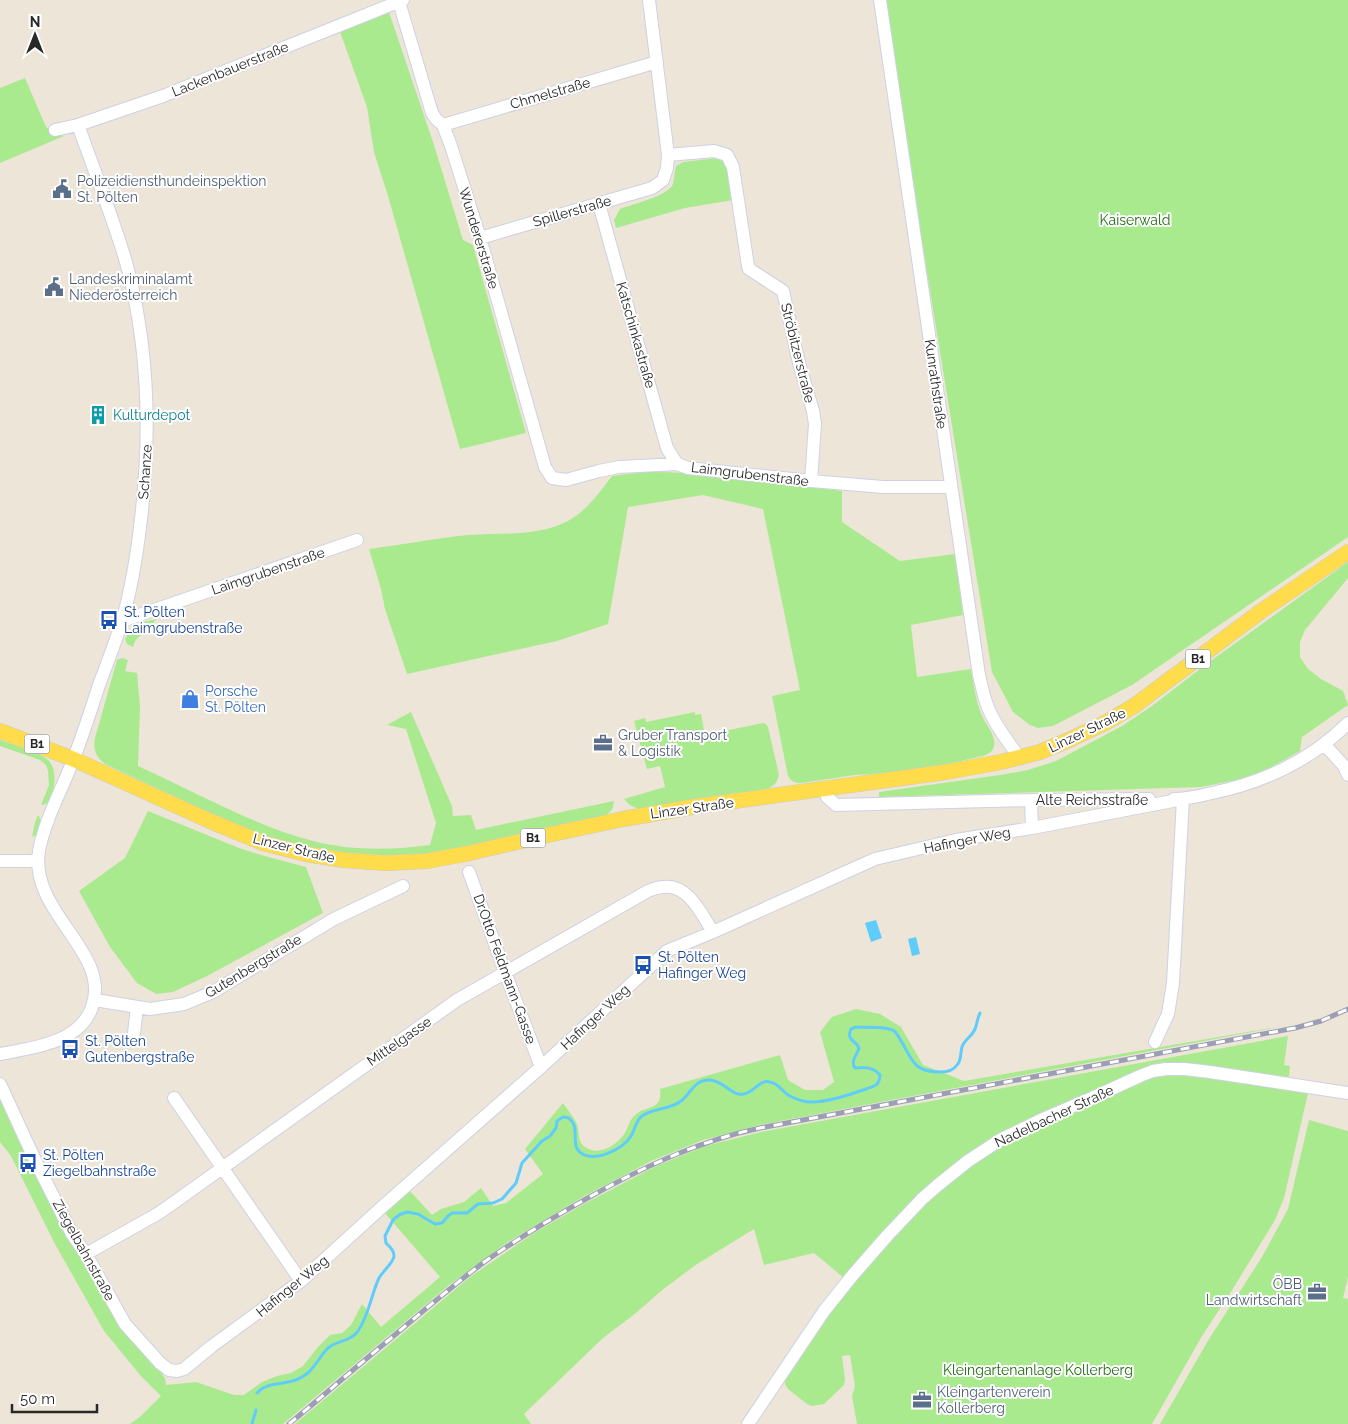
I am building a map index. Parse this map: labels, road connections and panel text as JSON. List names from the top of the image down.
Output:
{
  "streets": {
    "main road": ["B1", "Linzer Straße"],
    "street": [
      "Lackenbauerstraße",
      "Chmelstraße",
      "Spillerstraße",
      "Wundererstraße",
      "Katschinkastraße",
      "Ströbitzerstraße",
      "Kunrathstraße",
      "Schanze",
      "Laimgrubenstraße",
      "Alte Reichsstraße",
      "Hafinger Weg",
      "Gutenbergstraße",
      "Dr.Otto Feldmann-Gasse",
      "Mittelgasse",
      "Nadelbacher Straße",
      "Ziegelbahnstraße"
    ]
  },
  "crossings": [
    ["Lackenbauerstraße", "Wundererstraße"],
    ["Lackenbauerstraße", "Schanze"],
    ["Chmelstraße", "Wundererstraße"],
    ["Spillerstraße", "Wundererstraße"],
    ["Spillerstraße", "Katschinkastraße"],
    ["Spillerstraße", "Ströbitzerstraße"],
    ["Wundererstraße", "Laimgrubenstraße"],
    ["Katschinkastraße", "Laimgrubenstraße"],
    ["Ströbitzerstraße", "Laimgrubenstraße"],
    ["Kunrathstraße", "Laimgrubenstraße"],
    ["Kunrathstraße", "Linzer Straße"],
    ["Schanze", "Laimgrubenstraße"],
    ["Schanze", "Linzer Straße"],
    ["Linzer Straße", "Alte Reichsstraße"],
    ["Alte Reichsstraße", "Hafinger Weg"],
    ["Hafinger Weg", "Dr.Otto Feldmann-Gasse"],
    ["Hafinger Weg", "Mittelgasse"],
    ["Hafinger Weg", "Ziegelbahnstraße"],
    ["Dr.Otto Feldmann-Gasse", "Mittelgasse"],
    ["Mittelgasse", "Ziegelbahnstraße"]
  ],
  "parks": ["Kaiserwald", "Kleingartenanlage Kollerberg"],
  "places": {
    "public building": ["Polizeidiensthundeinspektion St. Pölten", "Landeskriminalamt Niederösterreich"],
    "building": ["Kulturdepot"],
    "bus stop": [
      "St. Pölten Laimgrubenstraße",
      "St. Pölten Hafinger Weg",
      "St. Pölten Gutenbergstraße",
      "St. Pölten Ziegelbahnstraße"
    ],
    "shop": ["Porsche St. Pölten"],
    "office": ["Gruber Transport & Logistik", "ÖBB Landwirtschaft", "Kleingartenverein Kollerberg"]
  },
  "scale_bar": "50 m",
  "north": "top"
}
